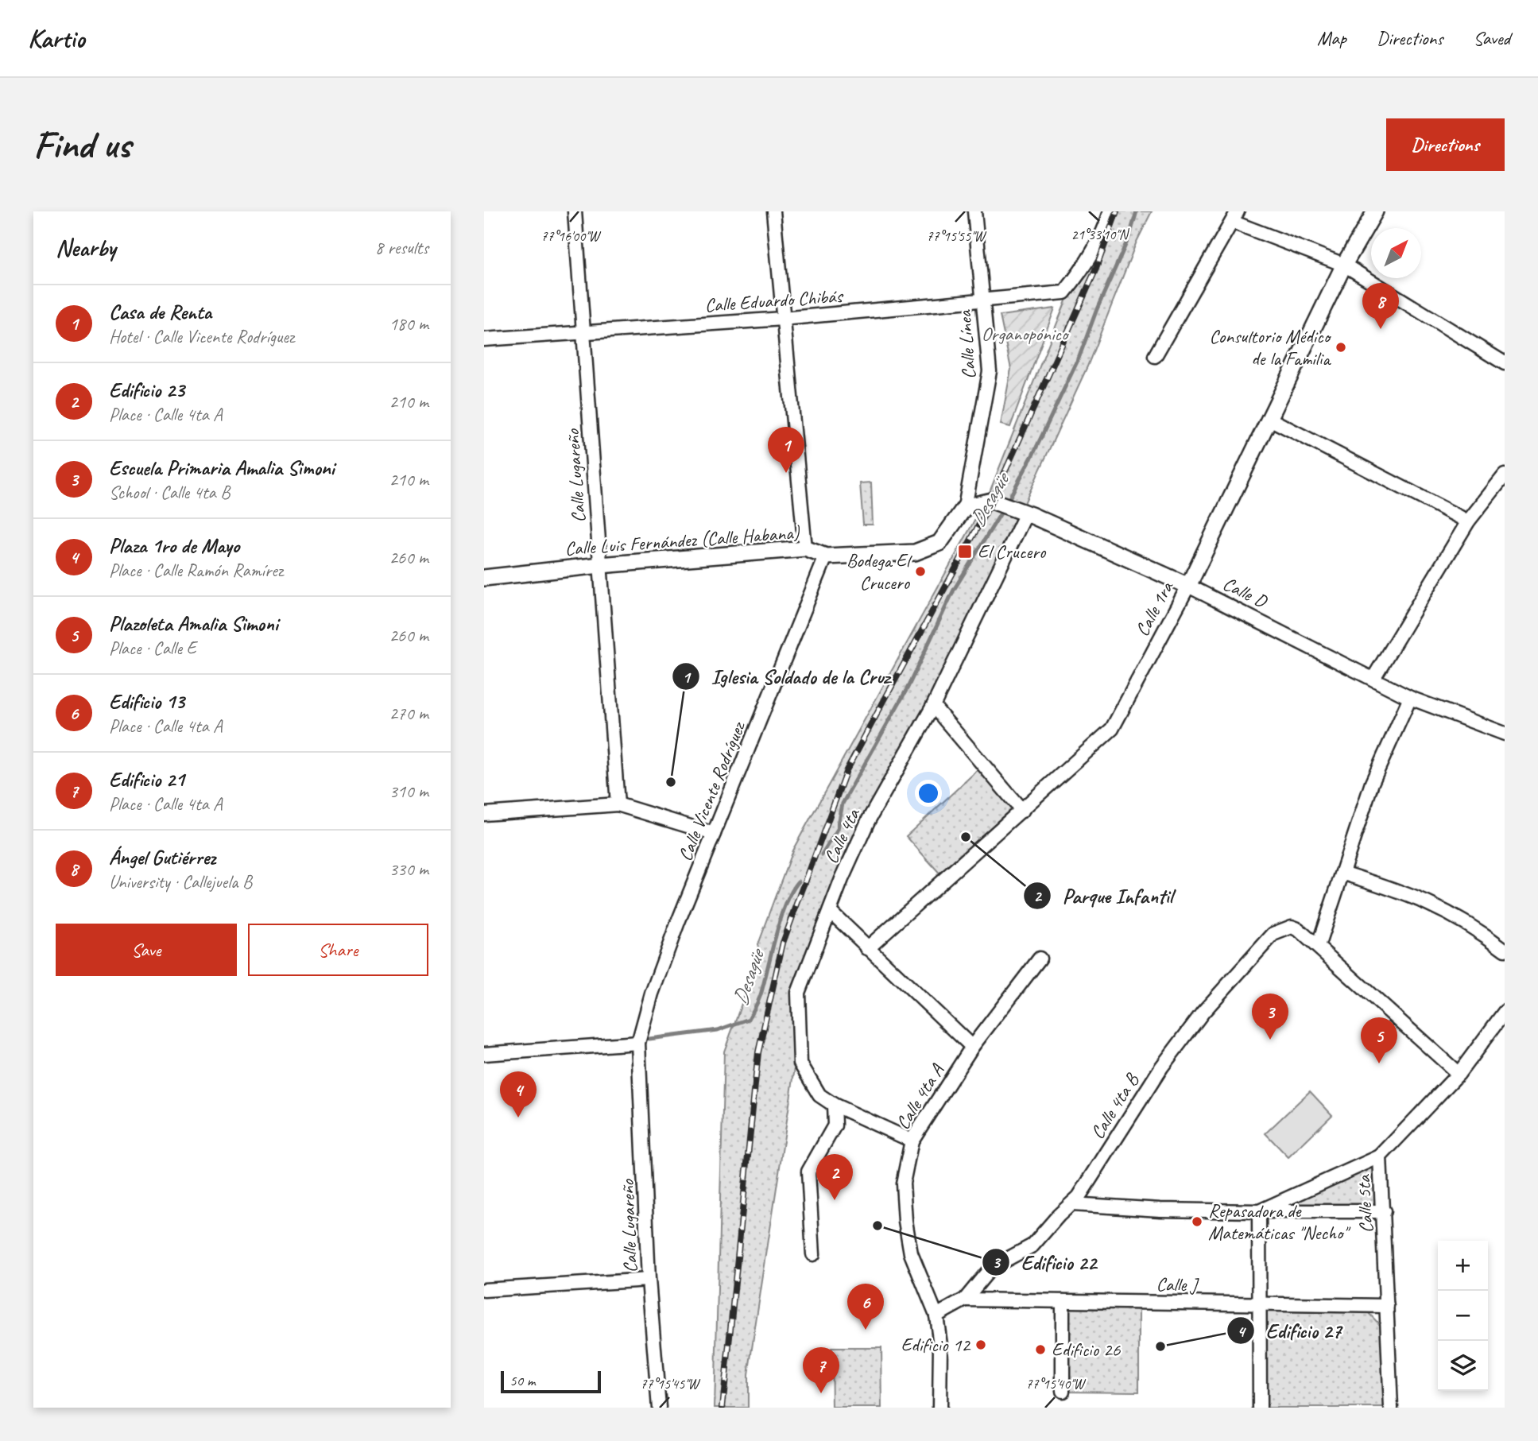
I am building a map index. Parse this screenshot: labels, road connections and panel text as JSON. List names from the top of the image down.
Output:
{
  "streets": {
    "street": [
      "Calle Eduardo Chibás",
      "Calle Línea",
      "Calle Lugareño",
      "Calle Luis Fernández (Calle Habana)",
      "Calle D",
      "Calle 1ra",
      "Calle Vicente Rodríguez",
      "Calle 4ta",
      "Calle 4ta A",
      "Calle 4ta B",
      "Calle 5ta",
      "Calle J"
    ]
  },
  "crossings": [
    ["Calle Eduardo Chibás", "Calle Línea"],
    ["Calle Eduardo Chibás", "Calle Lugareño"],
    ["Calle Línea", "Calle Luis Fernández (Calle Habana)"],
    ["Calle Línea", "Calle D"],
    ["Calle Lugareño", "Calle Luis Fernández (Calle Habana)"],
    ["Calle Lugareño", "Calle Vicente Rodríguez"],
    ["Calle Luis Fernández (Calle Habana)", "Calle D"],
    ["Calle Luis Fernández (Calle Habana)", "Calle Vicente Rodríguez"],
    ["Calle D", "Calle 1ra"],
    ["Calle D", "Calle 4ta"],
    ["Calle 4ta", "Calle 4ta A"],
    ["Calle 4ta A", "Calle 4ta B"],
    ["Calle 4ta B", "Calle J"],
    ["Calle 5ta", "Calle J"]
  ],
  "water": ["Desagüe"],
  "parks": ["Organopónico"],
  "places": {
    "other": [
      "Consultorio Médico de la Familia",
      "Bodega El Crucero",
      "Iglesia Soldado de la Cruz",
      "Parque Infantil",
      "Repasadora de Matemáticas \"Necho\"",
      "Edificio 22",
      "Edificio 12",
      "Edificio 27",
      "Edificio 26"
    ],
    "transit": ["El Crucero"]
  },
  "scale_bar": "50 m",
  "north": "top right",
  "page": {
    "header": "Kartio",
    "nav": ["Map", "Directions", "Saved"],
    "buttons": [
      "Directions",
      ["Save", "Share"]
    ],
    "title": "Find us",
    "heading": ["Nearby", "8 results"],
    "pins": [
      "8",
      "1",
      "3",
      "5",
      "4",
      "2",
      "6",
      "7"
    ],
    "list": [
      {
        "mark": "1",
        "name": "Casa de Renta",
        "note": "Hotel · Calle Vicente Rodríguez",
        "value": "180 m"
      },
      {
        "mark": "2",
        "name": "Edificio 23",
        "note": "Place · Calle 4ta A",
        "value": "210 m"
      },
      {
        "mark": "3",
        "name": "Escuela Primaria Amalia Simoni",
        "note": "School · Calle 4ta B",
        "value": "210 m"
      },
      {
        "mark": "4",
        "name": "Plaza 1ro de Mayo",
        "note": "Place · Calle Ramón Ramírez",
        "value": "260 m"
      },
      {
        "mark": "5",
        "name": "Plazoleta Amalia Simoni",
        "note": "Place · Calle E",
        "value": "260 m"
      },
      {
        "mark": "6",
        "name": "Edificio 13",
        "note": "Place · Calle 4ta A",
        "value": "270 m"
      },
      {
        "mark": "7",
        "name": "Edificio 21",
        "note": "Place · Calle 4ta A",
        "value": "310 m"
      },
      {
        "mark": "8",
        "name": "Ángel Gutiérrez",
        "note": "University · Callejuela B",
        "value": "330 m"
      }
    ],
    "map_buttons": ["+", "−"],
    "scale": "50 m"
  },
  "coordinates": [
    "21°33'10\"N",
    "77°16'00\"W",
    "77°15'55\"W",
    "77°15'45\"W",
    "77°15'40\"W"
  ]
}
